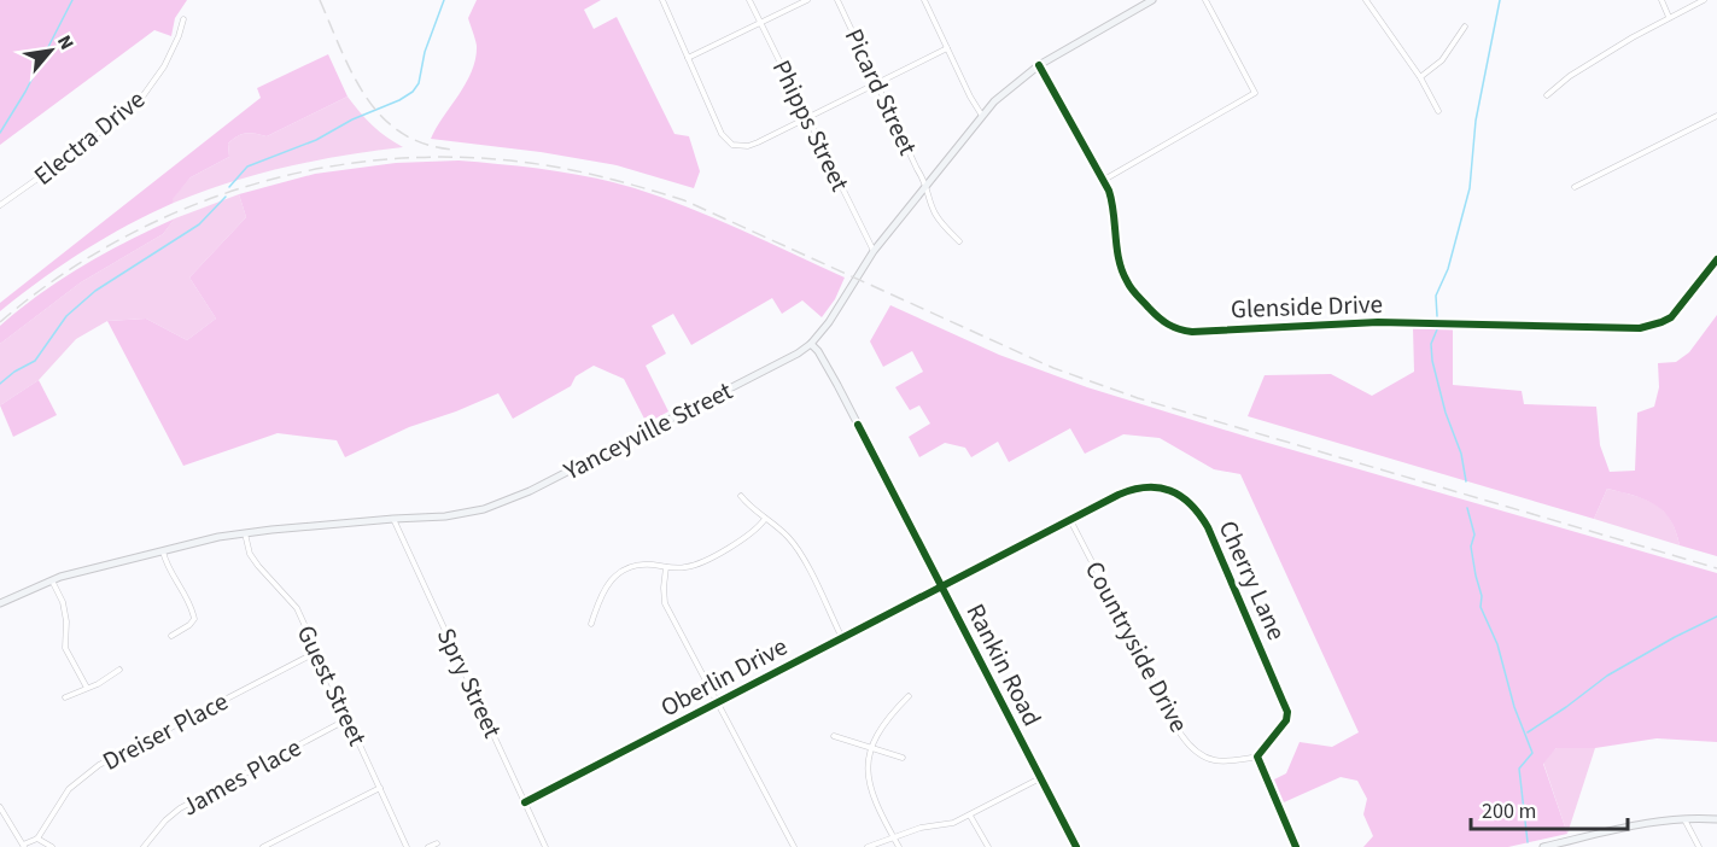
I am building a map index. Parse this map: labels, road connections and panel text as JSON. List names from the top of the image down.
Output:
{
  "streets": {
    "main road": ["Yanceyville Street", "Rankin Road"],
    "street": [
      "Picard Street",
      "Phipps Street",
      "Electra Drive",
      "Glenside Drive",
      "Cherry Lane",
      "Countryside Drive",
      "Oberlin Drive",
      "Spry Street",
      "Guest Street",
      "Dreiser Place",
      "James Place"
    ]
  },
  "crossings": [
    ["Picard Street", "Yanceyville Street"],
    ["Phipps Street", "Yanceyville Street"],
    ["Glenside Drive", "Yanceyville Street"],
    ["Yanceyville Street", "Rankin Road"],
    ["Yanceyville Street", "Spry Street"],
    ["Yanceyville Street", "Guest Street"],
    ["Cherry Lane", "Countryside Drive"],
    ["Cherry Lane", "Rankin Road"],
    ["Cherry Lane", "Oberlin Drive"],
    ["Rankin Road", "Oberlin Drive"],
    ["Oberlin Drive", "Spry Street"],
    ["Guest Street", "Dreiser Place"],
    ["Guest Street", "James Place"]
  ],
  "scale_bar": "200 m",
  "north": "top right"
}
